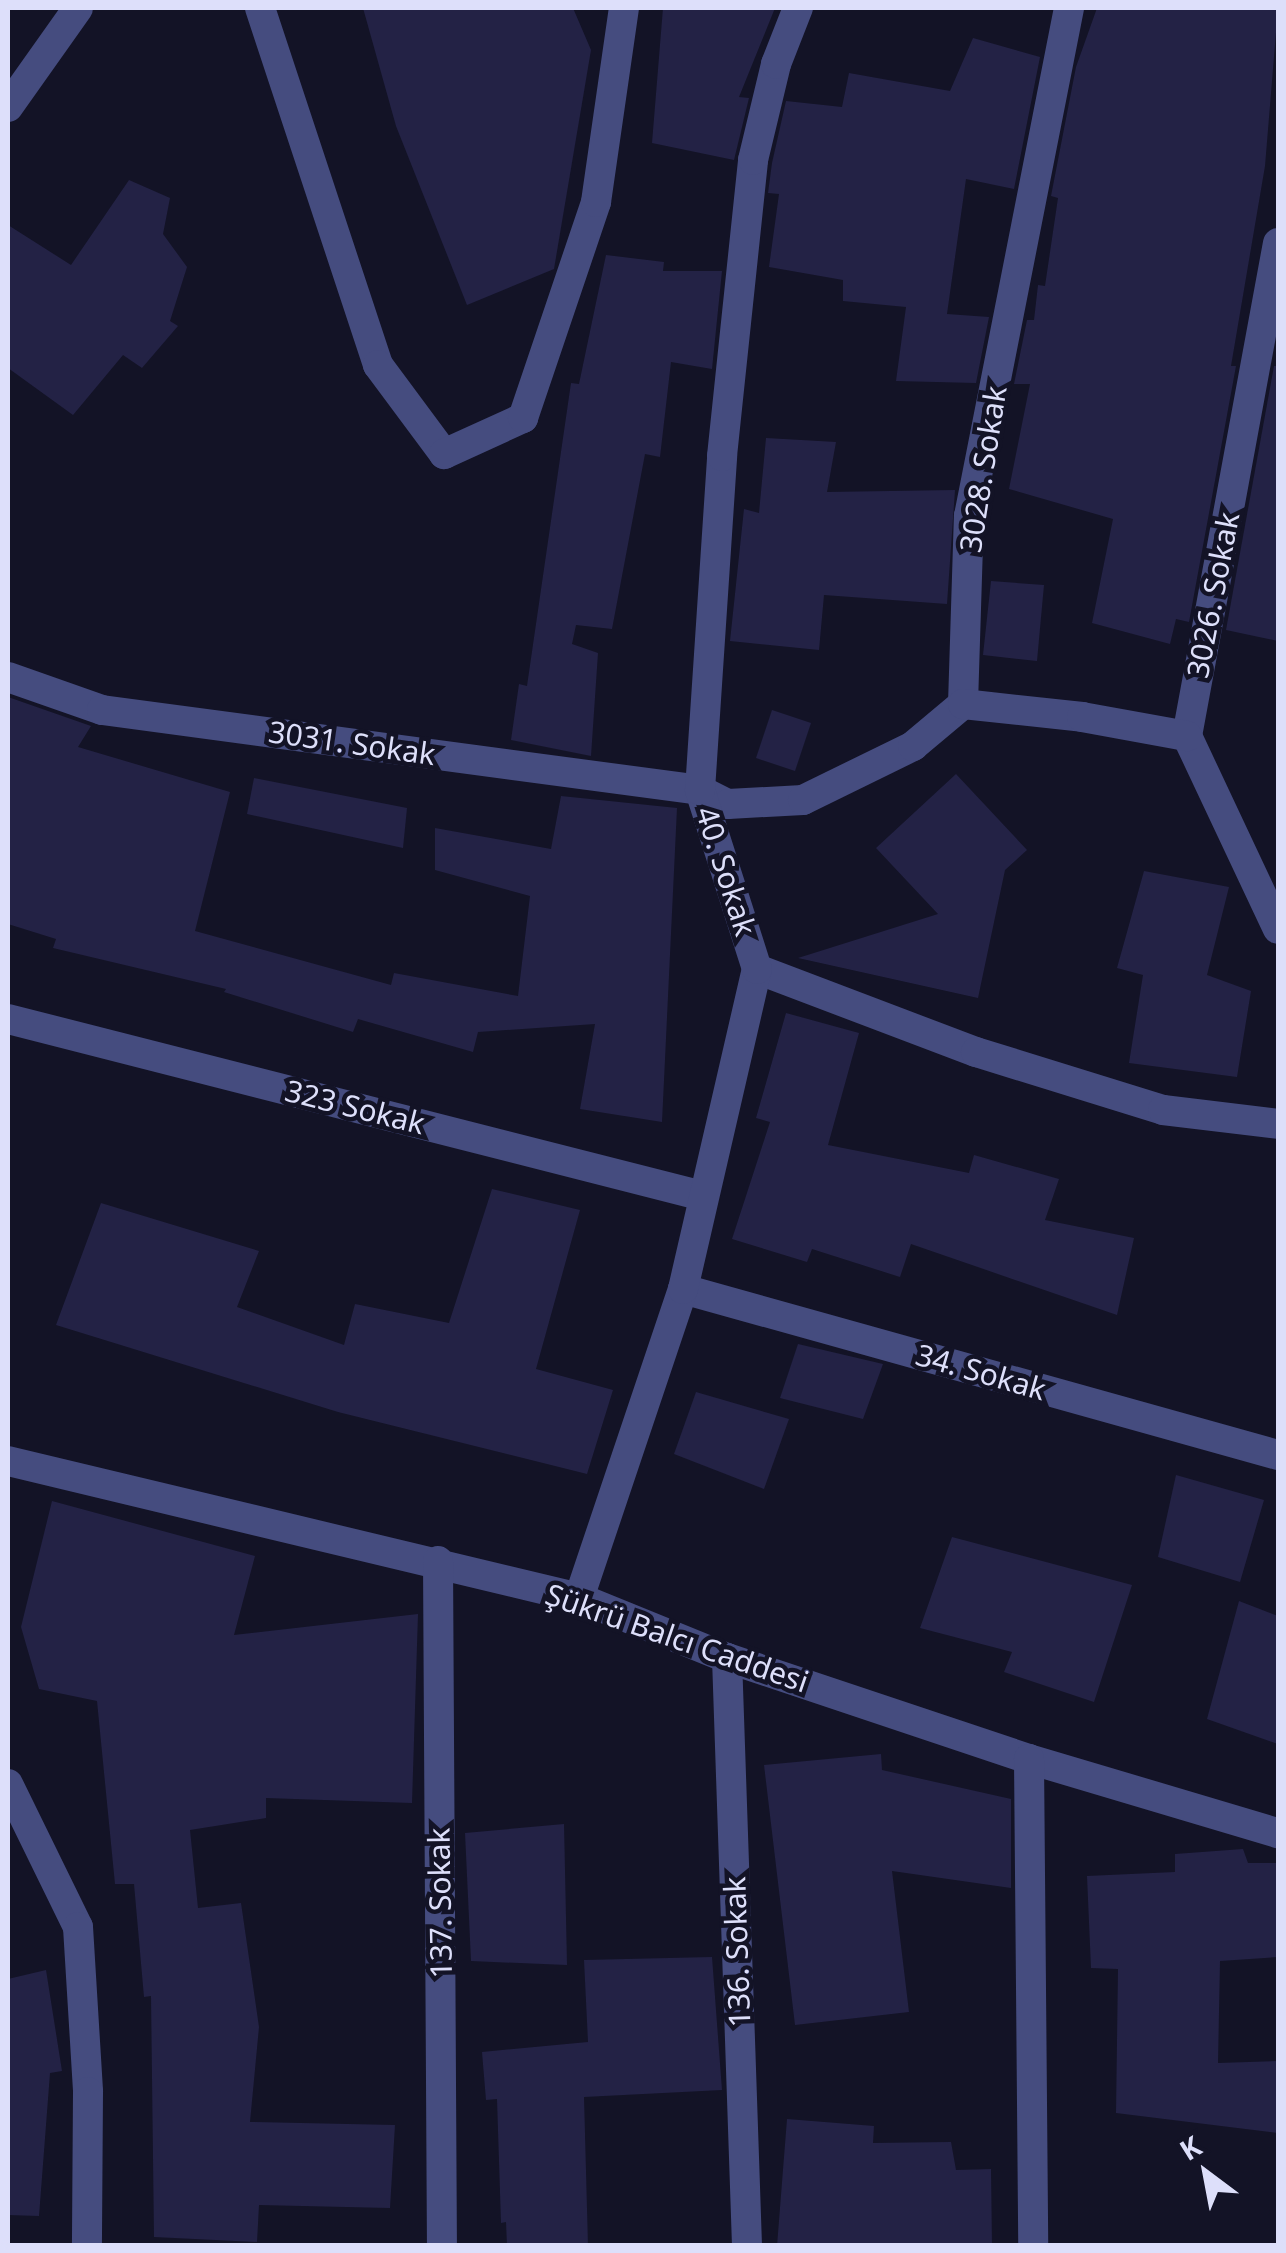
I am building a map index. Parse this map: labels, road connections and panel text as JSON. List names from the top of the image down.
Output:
{
  "streets": {
    "street": [
      "3028. Sokak",
      "3026. Sokak",
      "3031. Sokak",
      "40. Sokak",
      "323 Sokak",
      "34. Sokak",
      "Şükrü Balcı Caddesi",
      "137. Sokak",
      "136. Sokak"
    ]
  },
  "crossings": [
    ["3031. Sokak", "40. Sokak"],
    ["40. Sokak", "323 Sokak"],
    ["40. Sokak", "34. Sokak"],
    ["40. Sokak", "Şükrü Balcı Caddesi"],
    ["Şükrü Balcı Caddesi", "137. Sokak"],
    ["Şükrü Balcı Caddesi", "136. Sokak"]
  ],
  "north": "top left"
}
